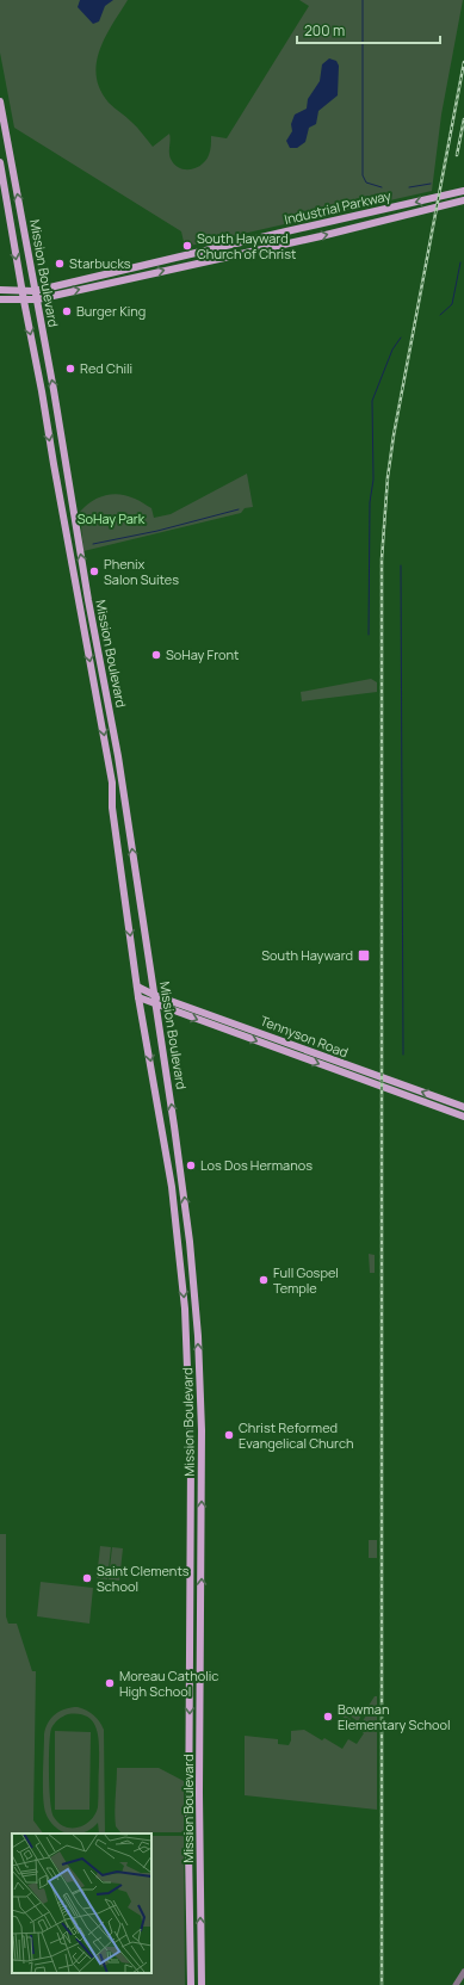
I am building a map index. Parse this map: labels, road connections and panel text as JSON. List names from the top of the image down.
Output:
{
  "streets": {
    "main road": ["Industrial Parkway", "Mission Boulevard", "Tennyson Road"]
  },
  "crossings": [
    ["Industrial Parkway", "Mission Boulevard"],
    ["Mission Boulevard", "Tennyson Road"]
  ],
  "parks": ["SoHay Park"],
  "places": {
    "other": [
      "South Hayward Church of Christ",
      "Starbucks",
      "Burger King",
      "Red Chili",
      "Phenix Salon Suites",
      "SoHay Front",
      "Los Dos Hermanos",
      "Full Gospel Temple",
      "Christ Reformed Evangelical Church",
      "Saint Clements School",
      "Moreau Catholic High School",
      "Bowman Elementary School"
    ],
    "transit": ["South Hayward"]
  },
  "scale_bar": "200 m"
}
